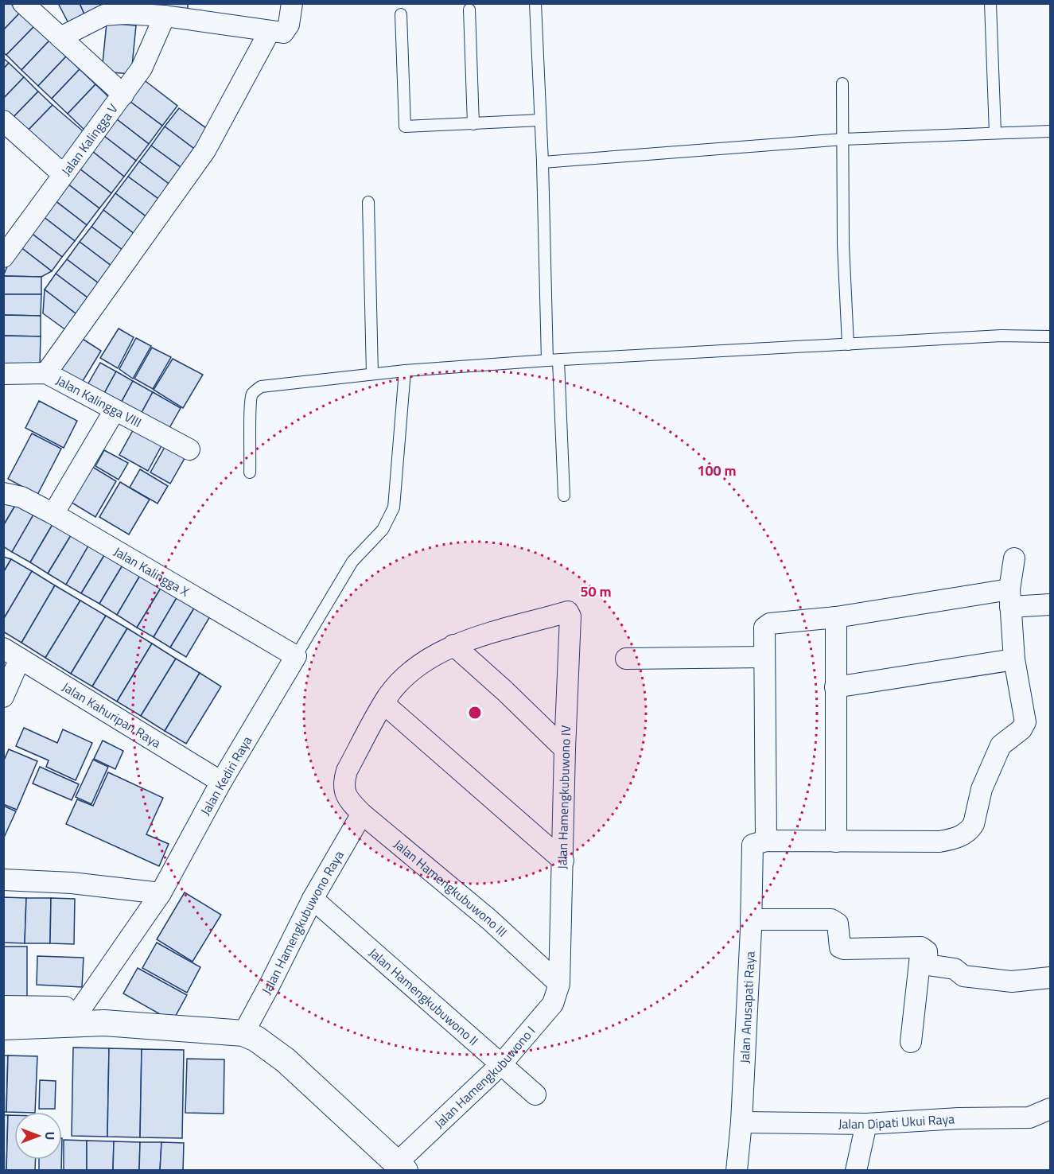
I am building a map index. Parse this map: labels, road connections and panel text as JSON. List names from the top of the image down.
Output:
{
  "streets": {
    "street": [
      "Jalan Kalingga V",
      "Jalan Kalingga VIII",
      "Jalan Kalingga X",
      "Jalan Kahuripan Raya",
      "Jalan Kediri Raya",
      "Jalan Hamengkubuwono IV",
      "Jalan Hamengkubuwono III",
      "Jalan Hamengkubuwono Raya",
      "Jalan Hamengkubuwono II",
      "Jalan Anusapati Raya",
      "Jalan Hamengkubuwono I",
      "Jalan Dipati Ukui Raya"
    ]
  },
  "crossings": [
    ["Jalan Kalingga X", "Jalan Kediri Raya"],
    ["Jalan Kahuripan Raya", "Jalan Kediri Raya"],
    ["Jalan Hamengkubuwono IV", "Jalan Hamengkubuwono III"],
    ["Jalan Hamengkubuwono IV", "Jalan Hamengkubuwono I"],
    ["Jalan Hamengkubuwono III", "Jalan Hamengkubuwono Raya"],
    ["Jalan Hamengkubuwono III", "Jalan Hamengkubuwono I"],
    ["Jalan Hamengkubuwono Raya", "Jalan Hamengkubuwono II"],
    ["Jalan Hamengkubuwono II", "Jalan Hamengkubuwono I"],
    ["Jalan Anusapati Raya", "Jalan Dipati Ukui Raya"]
  ],
  "north": "right",
  "rings": ["100 m", "50 m"]
}
